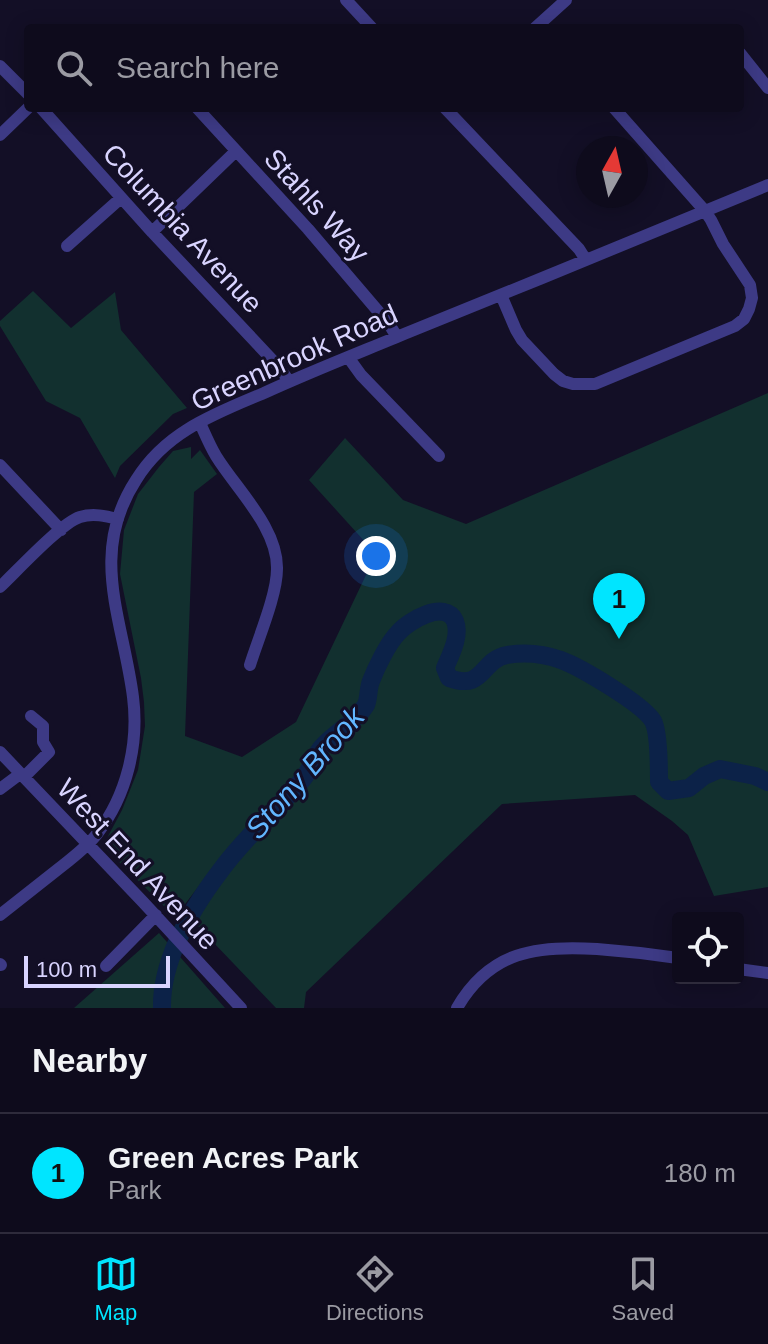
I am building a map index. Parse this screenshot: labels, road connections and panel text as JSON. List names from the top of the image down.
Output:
{
  "streets": {
    "street": [
      "Stahls Way",
      "Columbia Avenue",
      "Greenbrook Road",
      "West End Avenue"
    ]
  },
  "crossings": [
    ["Stahls Way", "Greenbrook Road"],
    ["Columbia Avenue", "Greenbrook Road"],
    ["Greenbrook Road", "West End Avenue"]
  ],
  "water": ["Stony Brook"],
  "scale_bar": "100 m",
  "north": "top",
  "page": {
    "search": "Search here",
    "pins": "1",
    "scale": "100 m",
    "heading": "Nearby",
    "list": [
      {
        "mark": "1",
        "name": "Green Acres Park",
        "note": "Park",
        "value": "180 m"
      }
    ],
    "nav": ["Map", "Directions", "Saved"]
  }
}
